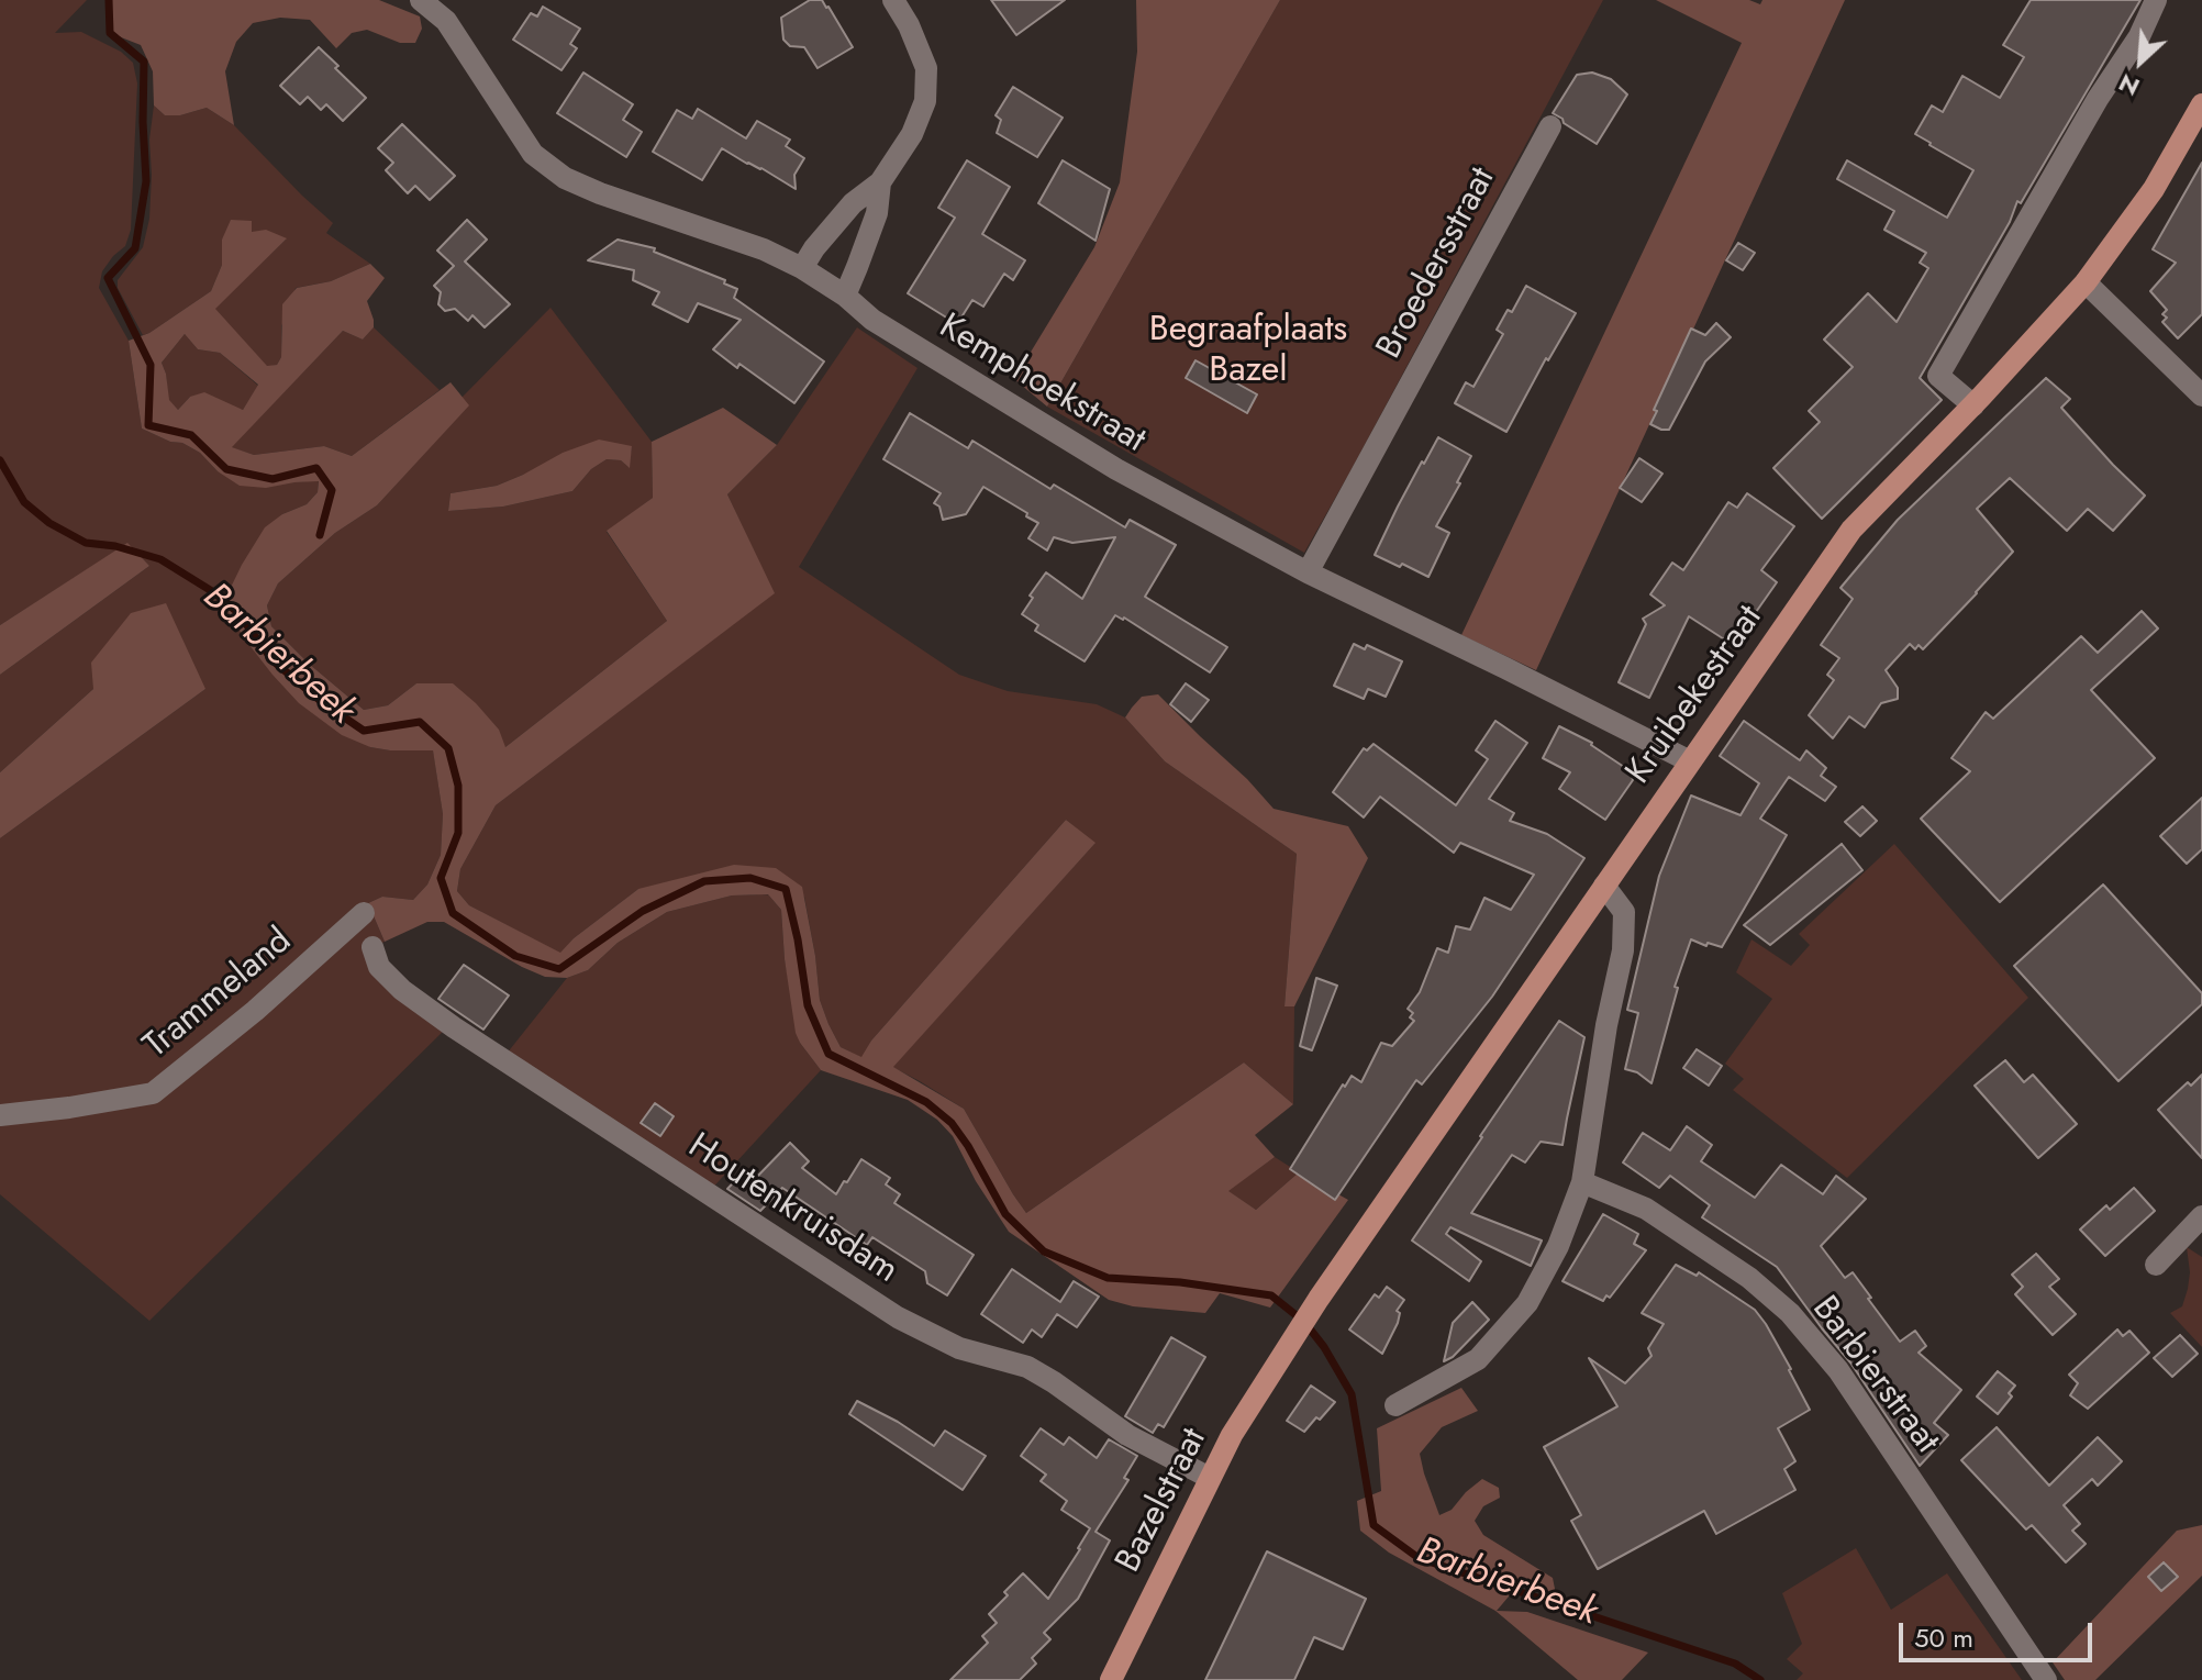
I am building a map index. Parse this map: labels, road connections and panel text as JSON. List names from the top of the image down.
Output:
{
  "streets": {
    "main road": ["Kruibekestraat", "Bazelstraat"],
    "street": [
      "Broedersstraat",
      "Kemphoekstraat",
      "Trammeland",
      "Houtenkruisdam",
      "Barbierstraat"
    ]
  },
  "crossings": [
    ["Broedersstraat", "Kemphoekstraat"],
    ["Kemphoekstraat", "Kruibekestraat"],
    ["Kruibekestraat", "Bazelstraat"],
    ["Houtenkruisdam", "Bazelstraat"]
  ],
  "water": ["Barbierbeek"],
  "parks": ["Begraafplaats Bazel"],
  "scale_bar": "50 m",
  "north": "bottom left"
}
